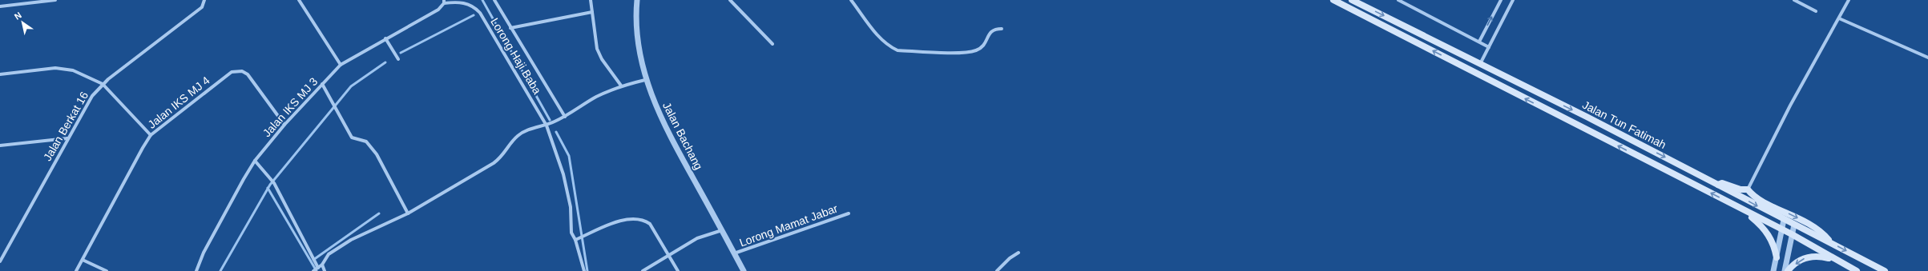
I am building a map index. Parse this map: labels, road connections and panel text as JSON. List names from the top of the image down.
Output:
{
  "streets": {
    "main road": ["Jalan Tun Fatimah"],
    "street": [
      "Lorong Haji Baba",
      "Jalan IKS MJ 4",
      "Jalan IKS MJ 3",
      "Jalan Berkat 16",
      "Jalan Bachang",
      "Lorong Mamat Jabar"
    ]
  },
  "crossings": [
    ["Lorong Haji Baba", "Jalan IKS MJ 3"],
    ["Jalan IKS MJ 4", "Jalan IKS MJ 3"],
    ["Jalan Bachang", "Lorong Mamat Jabar"]
  ],
  "north": "top left"
}
